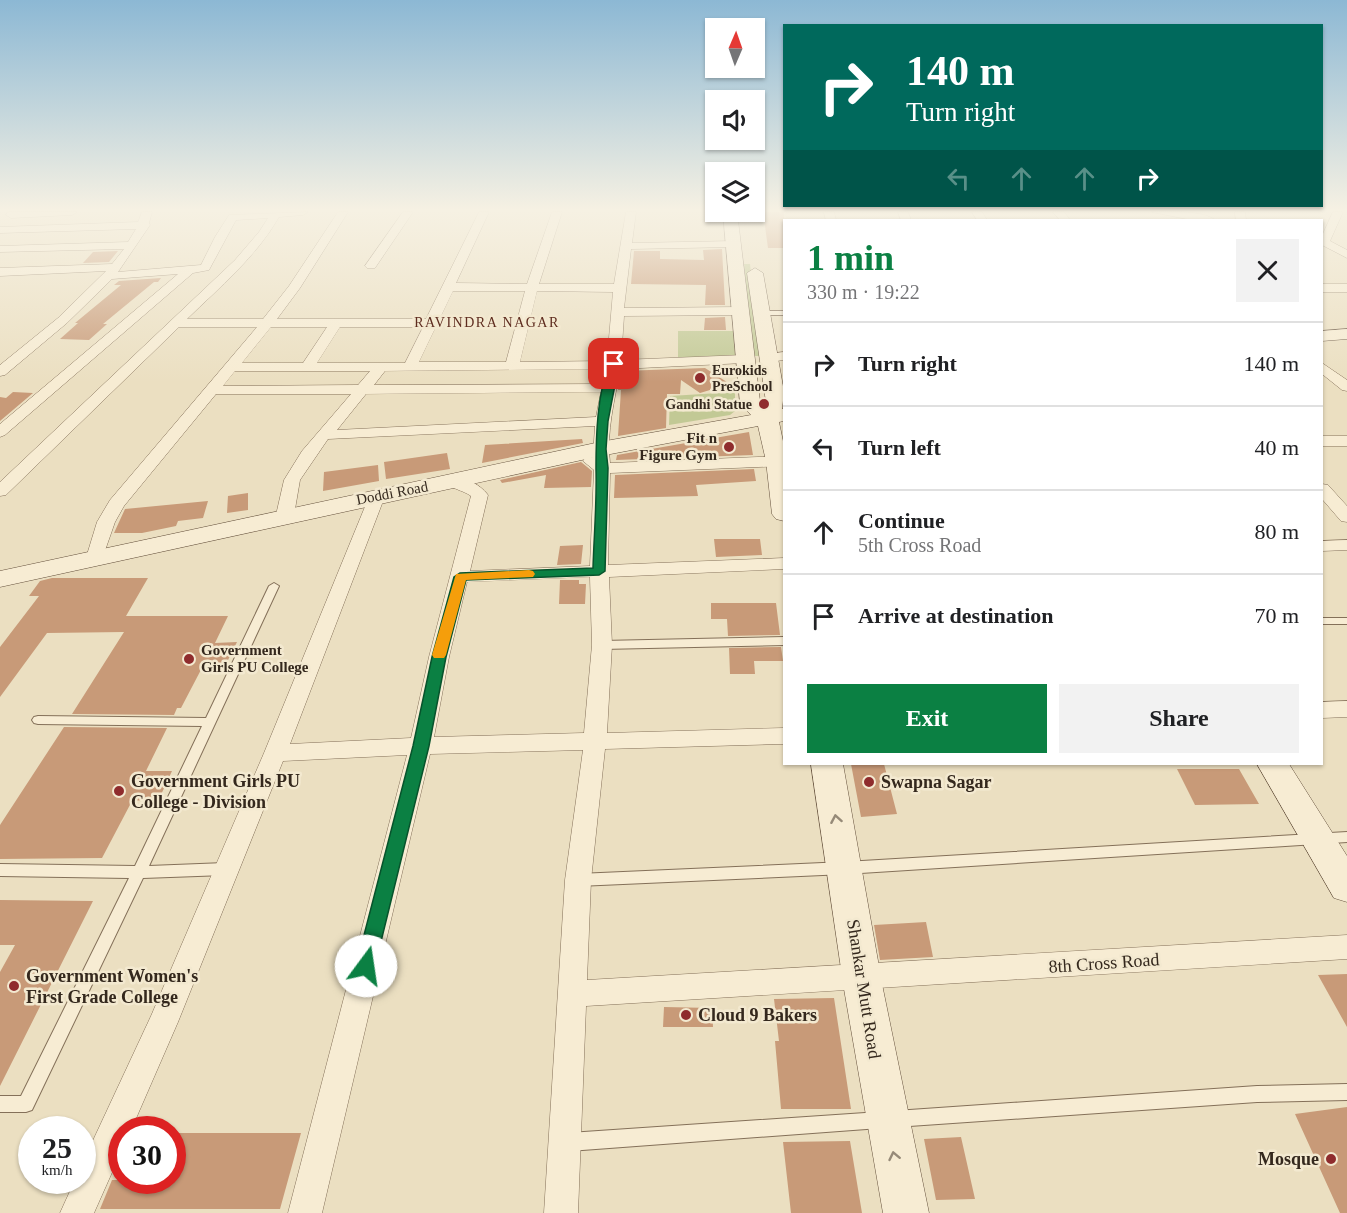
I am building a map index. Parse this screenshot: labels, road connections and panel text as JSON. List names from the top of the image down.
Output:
{
  "streets": {
    "street": ["Doddi Road", "8th Cross Road", "Shankar Mutt Road"]
  },
  "crossings": [
    ["8th Cross Road", "Shankar Mutt Road"]
  ],
  "one_way": ["Shankar Mutt Road"],
  "districts": ["RAVINDRA NAGAR"],
  "places": [
    "Eurokids PreSchool",
    "Gandhi Statue",
    "Fit n Figure Gym",
    "Government Girls PU College",
    "Swapna Sagar",
    "Government Girls PU College - Division",
    "Government Women's First Grade College",
    "Cloud 9 Bakers",
    "Mosque"
  ],
  "north": "top",
  "page": {
    "turn": ["140 m", "Turn right"],
    "heading": ["1 min", "330 m · 19:22"],
    "list": [
      {
        "name": "Turn right",
        "value": "140 m"
      },
      {
        "name": "Turn left",
        "value": "40 m"
      },
      {
        "name": "Continue",
        "note": "5th Cross Road",
        "value": "80 m"
      },
      {
        "name": "Arrive at destination",
        "value": "70 m"
      }
    ],
    "buttons": ["Exit", "Share"],
    "speed": "25 km/h",
    "limit": "30"
  }
}
